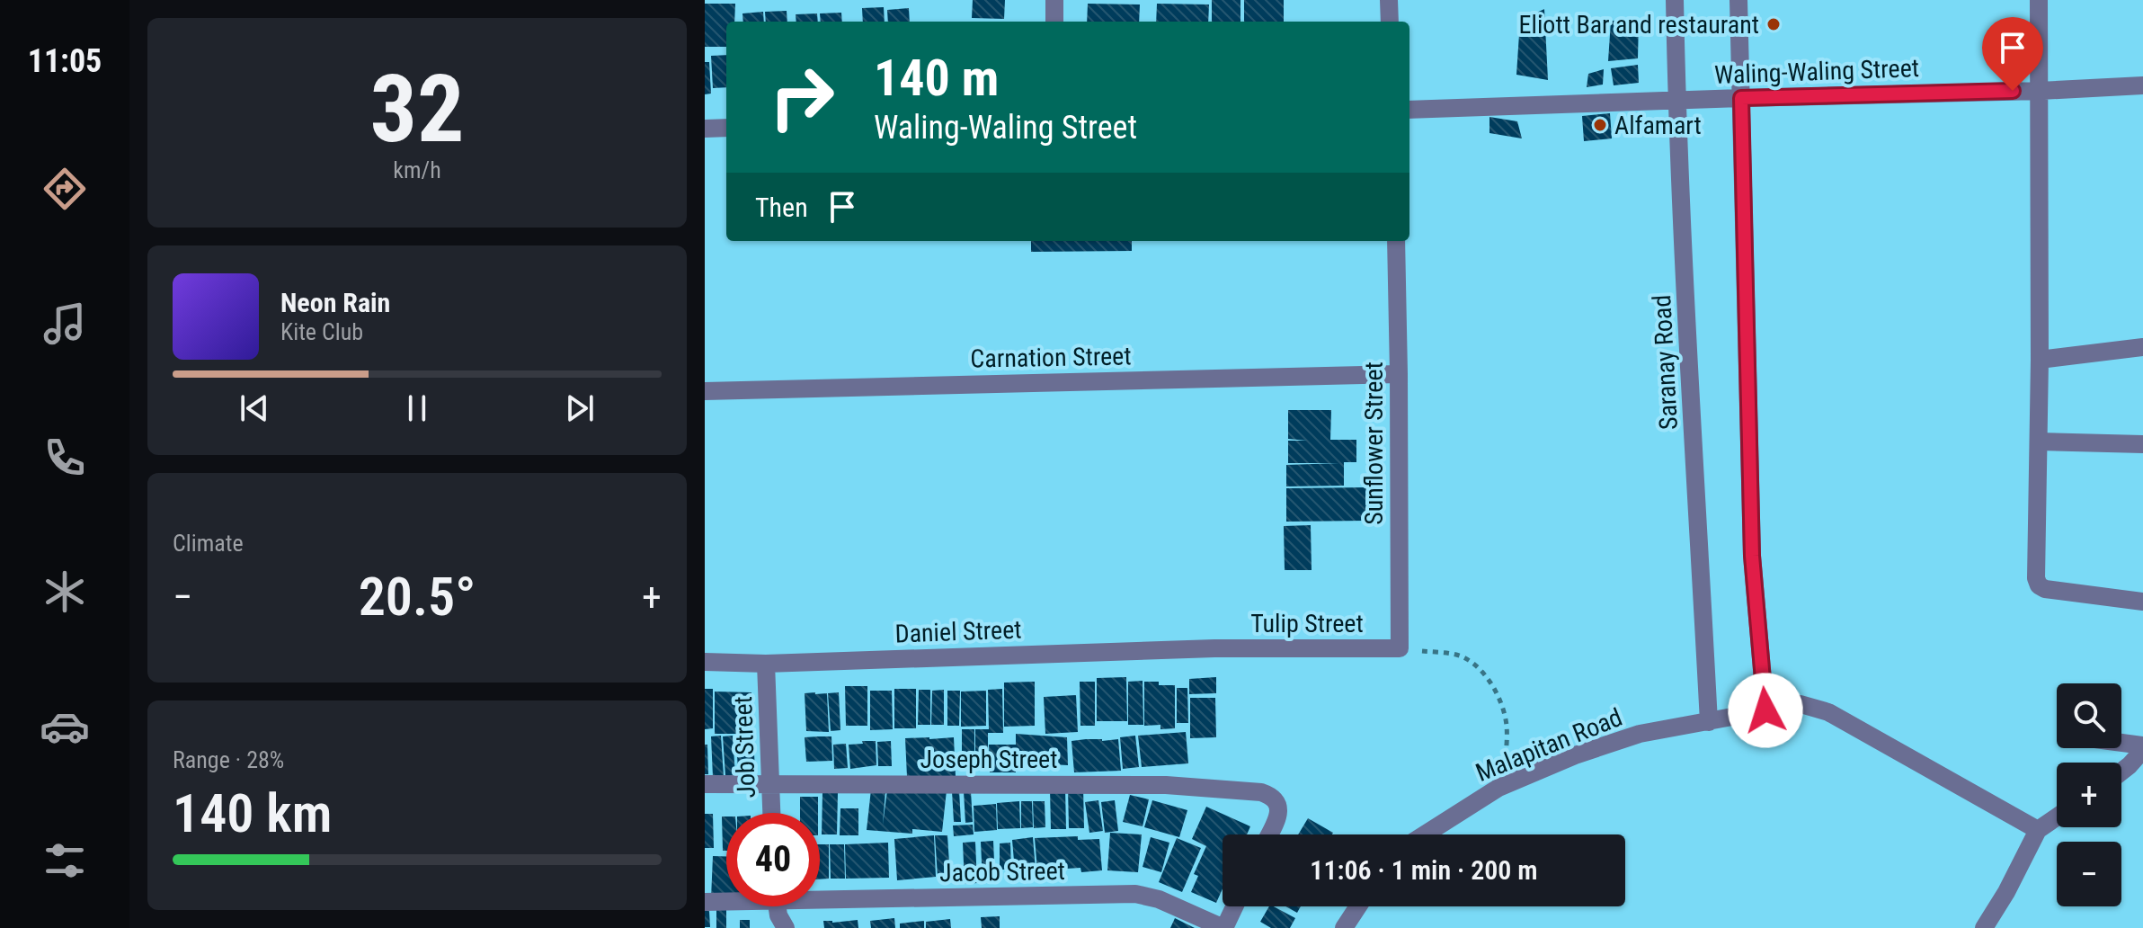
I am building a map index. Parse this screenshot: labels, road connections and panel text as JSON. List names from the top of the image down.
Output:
{
  "streets": {
    "street": [
      "Waling-Waling Street",
      "Carnation Street",
      "Saranay Road",
      "Sunflower Street",
      "Tulip Street",
      "Daniel Street",
      "Malapitan Road",
      "Job Street",
      "Joseph Street",
      "Jacob Street"
    ]
  },
  "crossings": [
    ["Waling-Waling Street", "Saranay Road"],
    ["Carnation Street", "Sunflower Street"],
    ["Saranay Road", "Malapitan Road"],
    ["Sunflower Street", "Tulip Street"],
    ["Tulip Street", "Daniel Street"],
    ["Daniel Street", "Job Street"],
    ["Job Street", "Joseph Street"]
  ],
  "places": ["Eliott Bar and restaurant", "Alfamart"],
  "page": {
    "tabs": "11:05",
    "tile": [
      ["32", "km/h"],
      "Climate",
      ["Range · 28%", "140 km"]
    ],
    "turn": ["140 m", "Waling-Waling Street"],
    "then": "Then",
    "song": ["Neon Rain", "Kite Club"],
    "heat": ["−", "20.5°", "+"],
    "map_buttons": ["+", "−"],
    "limit": "40",
    "trip": "11:06 · 1 min · 200 m"
  }
}
